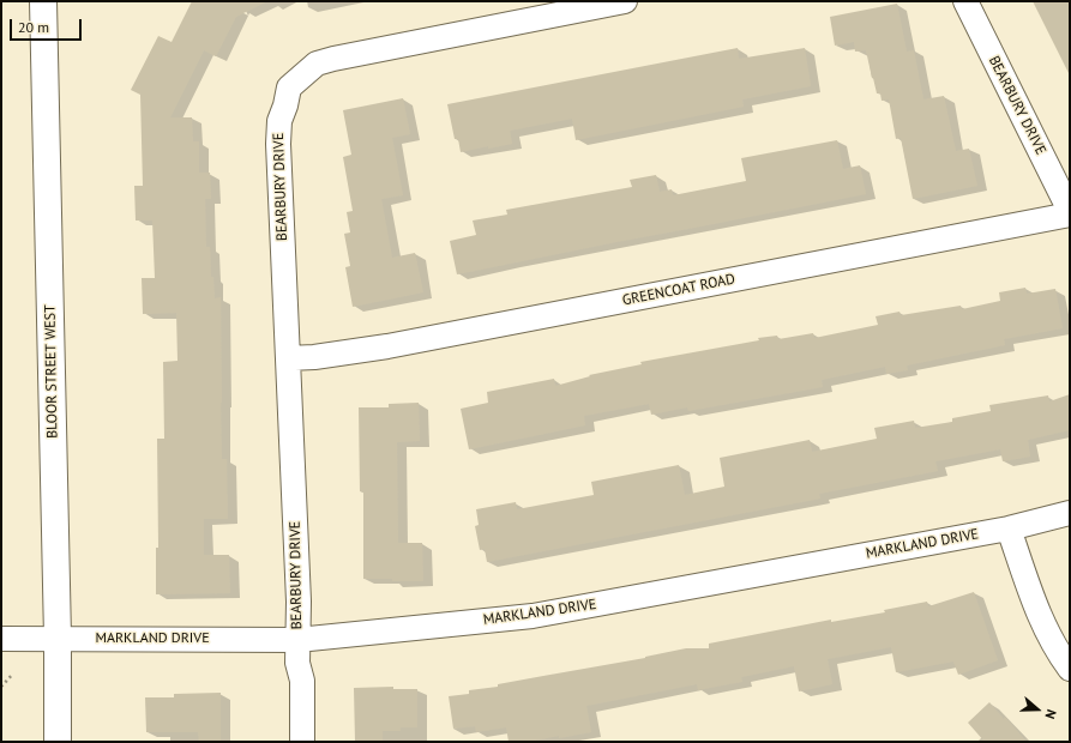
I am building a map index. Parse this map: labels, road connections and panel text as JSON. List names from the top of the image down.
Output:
{
  "streets": {
    "main road": ["BLOOR STREET WEST"],
    "street": ["BEARBURY DRIVE", "GREENCOAT ROAD", "MARKLAND DRIVE"]
  },
  "crossings": [
    ["BEARBURY DRIVE", "GREENCOAT ROAD"],
    ["BEARBURY DRIVE", "MARKLAND DRIVE"],
    ["BLOOR STREET WEST", "MARKLAND DRIVE"]
  ],
  "scale_bar": "20 m",
  "north": "right"
}
